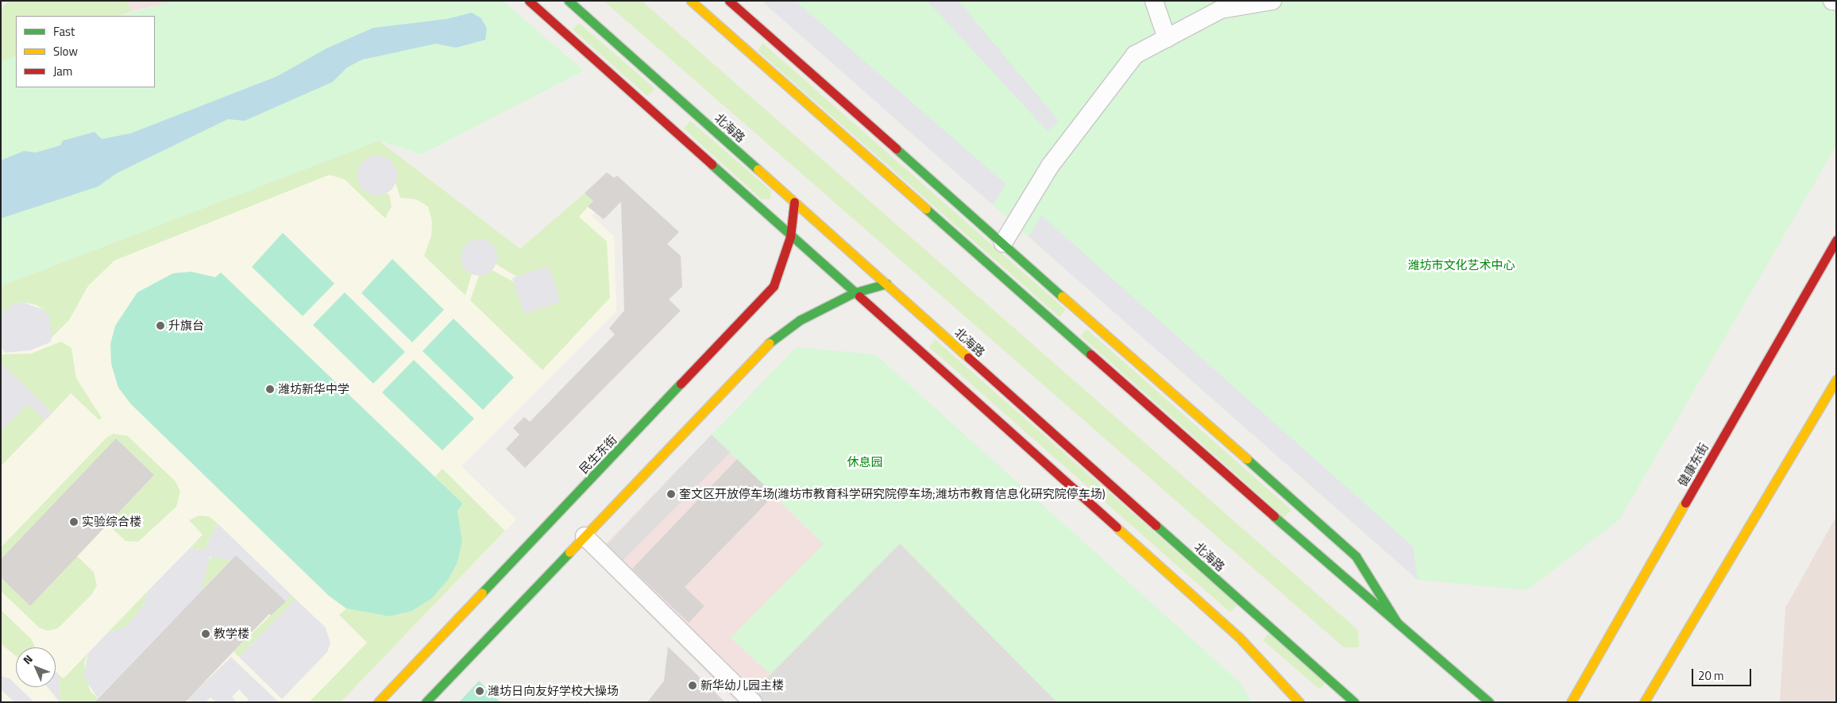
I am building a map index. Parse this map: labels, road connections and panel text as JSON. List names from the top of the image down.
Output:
{
  "streets": {
    "main road": ["北海路", "民生东街", "健康东街"]
  },
  "crossings": [
    ["北海路", "民生东街"]
  ],
  "parks": ["潍坊市文化艺术中心", "休息园"],
  "places": [
    "升旗台",
    "潍坊新华中学",
    "奎文区开放停车场(潍坊市教育科学研究院停车场;潍坊市教育信息化研究院停车场)",
    "实验综合楼",
    "教学楼",
    "新华幼儿园主楼",
    "潍坊日向友好学校大操场"
  ],
  "legend": ["Fast", "Slow", "Jam"],
  "scale_bar": "20 m",
  "north": "top left"
}
